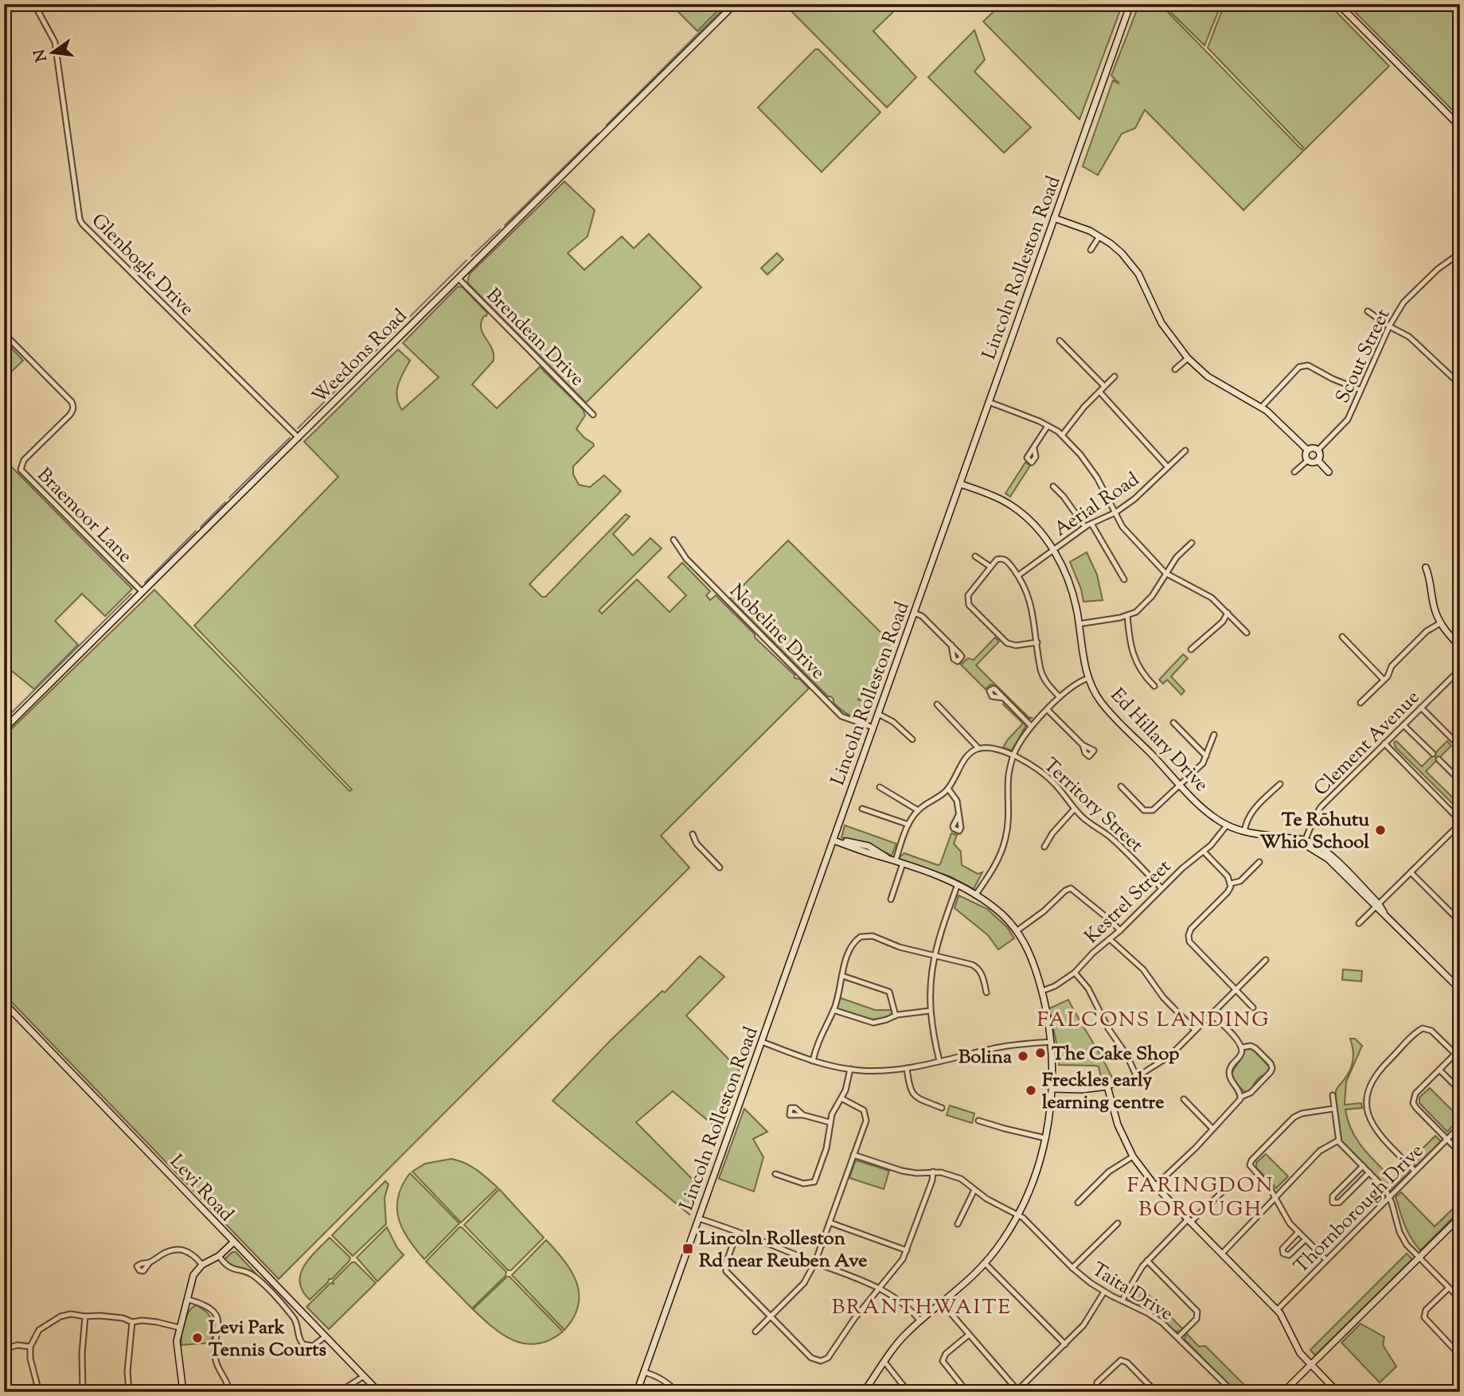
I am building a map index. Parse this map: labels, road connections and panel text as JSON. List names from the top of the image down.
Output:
{
  "streets": {
    "street": [
      "Glenbogle Drive",
      "Lincoln Rolleston Road",
      "Brendean Drive",
      "Weedons Road",
      "Scout Street",
      "Aerial Road",
      "Braemoor Lane",
      "Nobeline Drive",
      "Ed Hillary Drive",
      "Clement Avenue",
      "Territory Street",
      "Kestrel Street",
      "Levi Road",
      "Thornborough Drive",
      "Taita Drive"
    ]
  },
  "crossings": [
    ["Glenbogle Drive", "Weedons Road"],
    ["Lincoln Rolleston Road", "Nobeline Drive"],
    ["Lincoln Rolleston Road", "Ed Hillary Drive"],
    ["Brendean Drive", "Weedons Road"],
    ["Weedons Road", "Braemoor Lane"],
    ["Aerial Road", "Ed Hillary Drive"],
    ["Ed Hillary Drive", "Clement Avenue"],
    ["Ed Hillary Drive", "Kestrel Street"],
    ["Territory Street", "Kestrel Street"]
  ],
  "districts": ["FALCONS LANDING", "FARINGDON BOROUGH", "BRANTHWAITE"],
  "places": {
    "other": [
      "Te Rōhutu Whio School",
      "The Cake Shop",
      "Bolina",
      "Freckles early learning centre",
      "Levi Park Tennis Courts"
    ],
    "transit": ["Lincoln Rolleston Rd near Reuben Ave"]
  },
  "north": "left"
}
